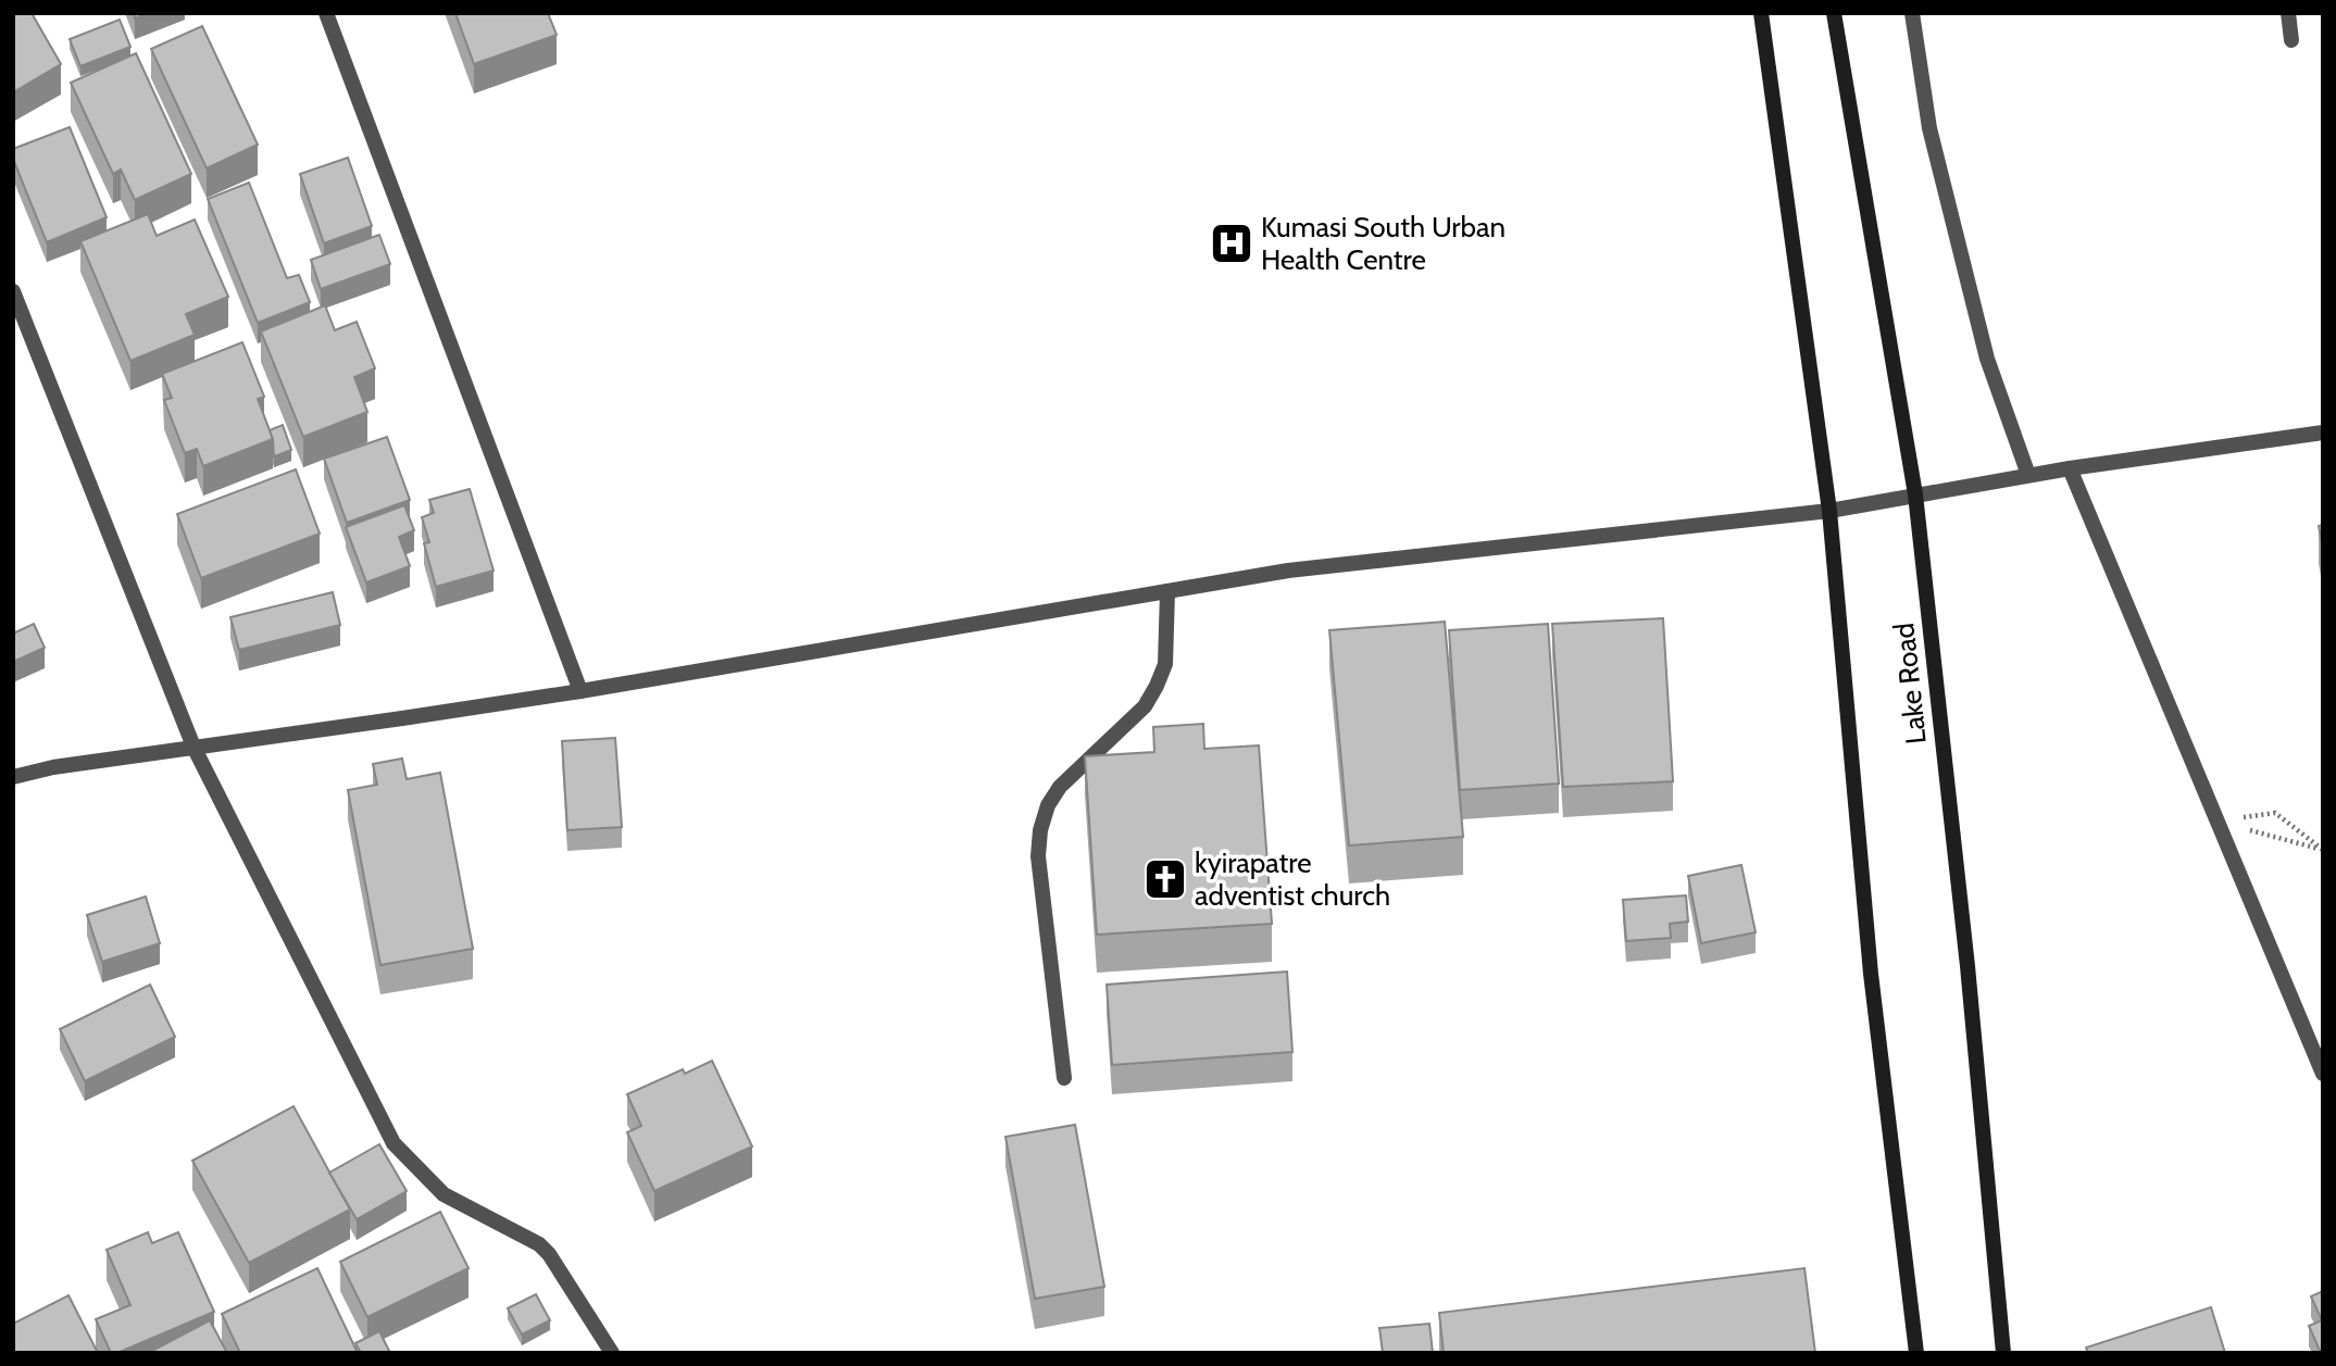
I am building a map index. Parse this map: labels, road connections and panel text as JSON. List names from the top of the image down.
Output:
{
  "streets": {
    "main road": ["Lake Road"]
  },
  "places": {
    "hospital": ["Kumasi South Urban Health Centre"],
    "church": ["kyirapatre adventist church"]
  }
}
